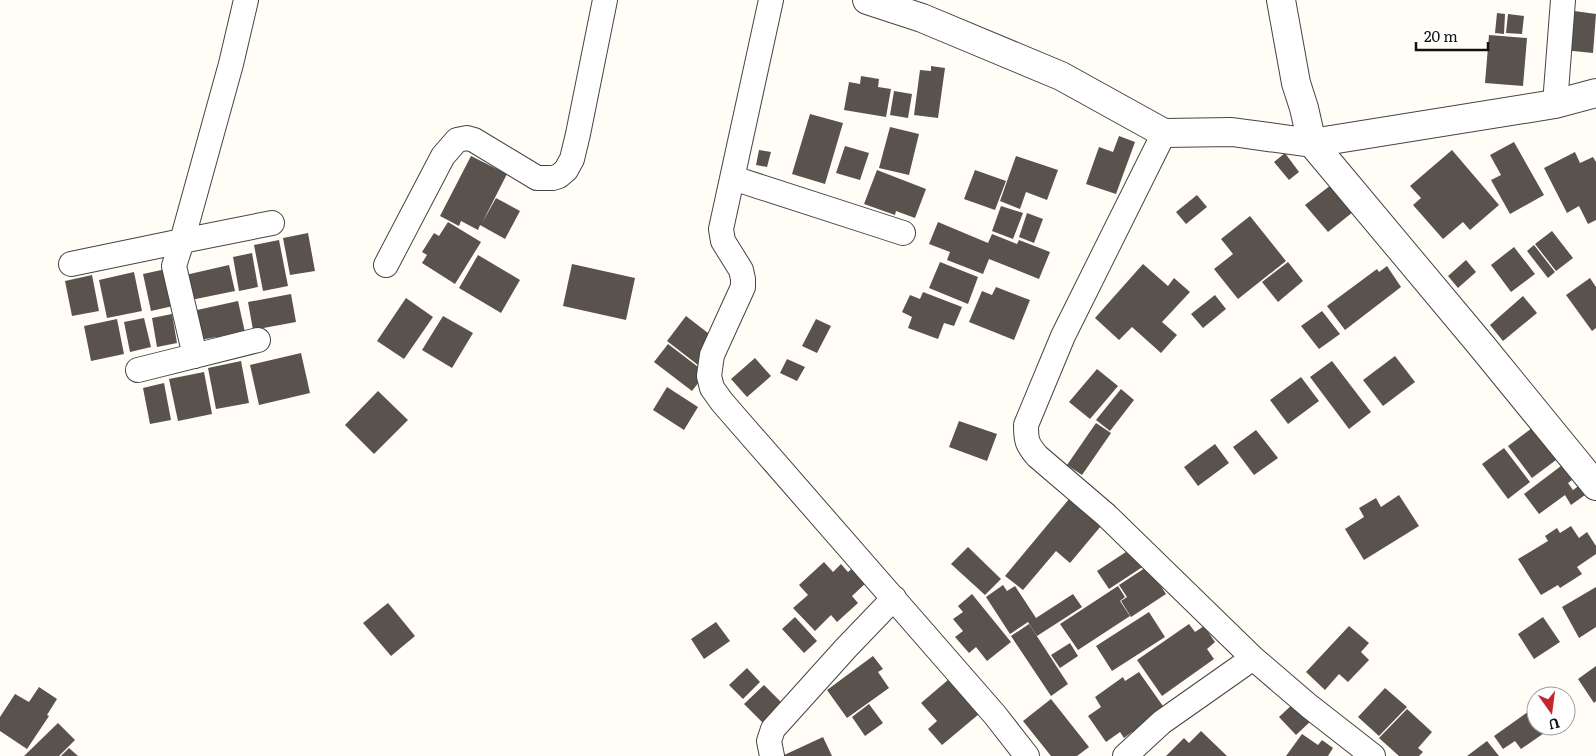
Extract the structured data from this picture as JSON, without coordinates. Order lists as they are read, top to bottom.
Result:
{
  "scale_bar": "20 m",
  "north": "bottom"
}
